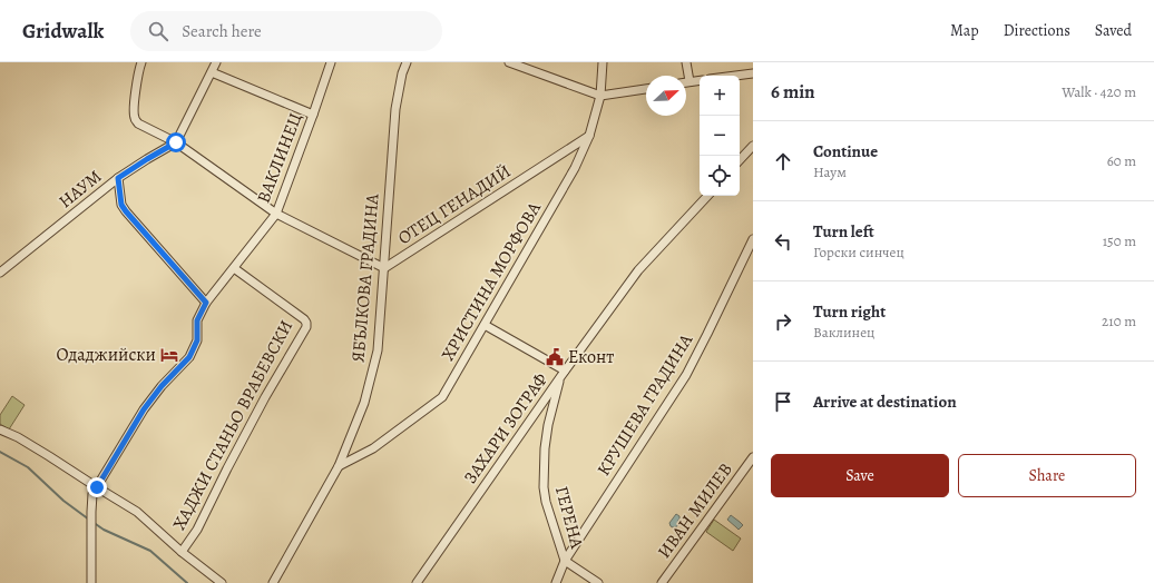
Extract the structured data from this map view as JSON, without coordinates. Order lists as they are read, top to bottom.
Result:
{
  "streets": {
    "street": [
      "ВАКЛИНЕЦ",
      "НАУМ",
      "ОТЕЦ ГЕНАДИЙ",
      "ЯБЪЛКОВА ГРАДИНА",
      "ХРИСТИНА МОРФОВА",
      "КРУШЕВА ГРАДИНА",
      "ХАДЖИ СТАНЬО ВРАБЕВСКИ",
      "ЗАХАРИ ЗОГРАФ",
      "ИВАН МИЛЕВ",
      "ГЕРЕНА"
    ]
  },
  "crossings": [
    ["ВАКЛИНЕЦ", "ХАДЖИ СТАНЬО ВРАБЕВСКИ"],
    ["ОТЕЦ ГЕНАДИЙ", "ЯБЪЛКОВА ГРАДИНА"],
    ["ОТЕЦ ГЕНАДИЙ", "ХРИСТИНА МОРФОВА"],
    ["ЯБЪЛКОВА ГРАДИНА", "ХРИСТИНА МОРФОВА"],
    ["КРУШЕВА ГРАДИНА", "ГЕРЕНА"],
    ["ЗАХАРИ ЗОГРАФ", "ГЕРЕНА"]
  ],
  "places": {
    "hotel": ["Одаджийски"],
    "public building": ["Еконт"]
  },
  "north": "top right",
  "page": {
    "header": "Gridwalk",
    "search": "Search here",
    "nav": ["Map", "Directions", "Saved"],
    "heading": ["6 min", "Walk · 420 m"],
    "map_buttons": ["+", "−"],
    "list": [
      ["Continue", "Наум", "60 m"],
      ["Turn left", "Горски синчец", "150 m"],
      ["Turn right", "Ваклинец", "210 m"],
      "Arrive at destination"
    ],
    "buttons": ["Save", "Share"]
  }
}
